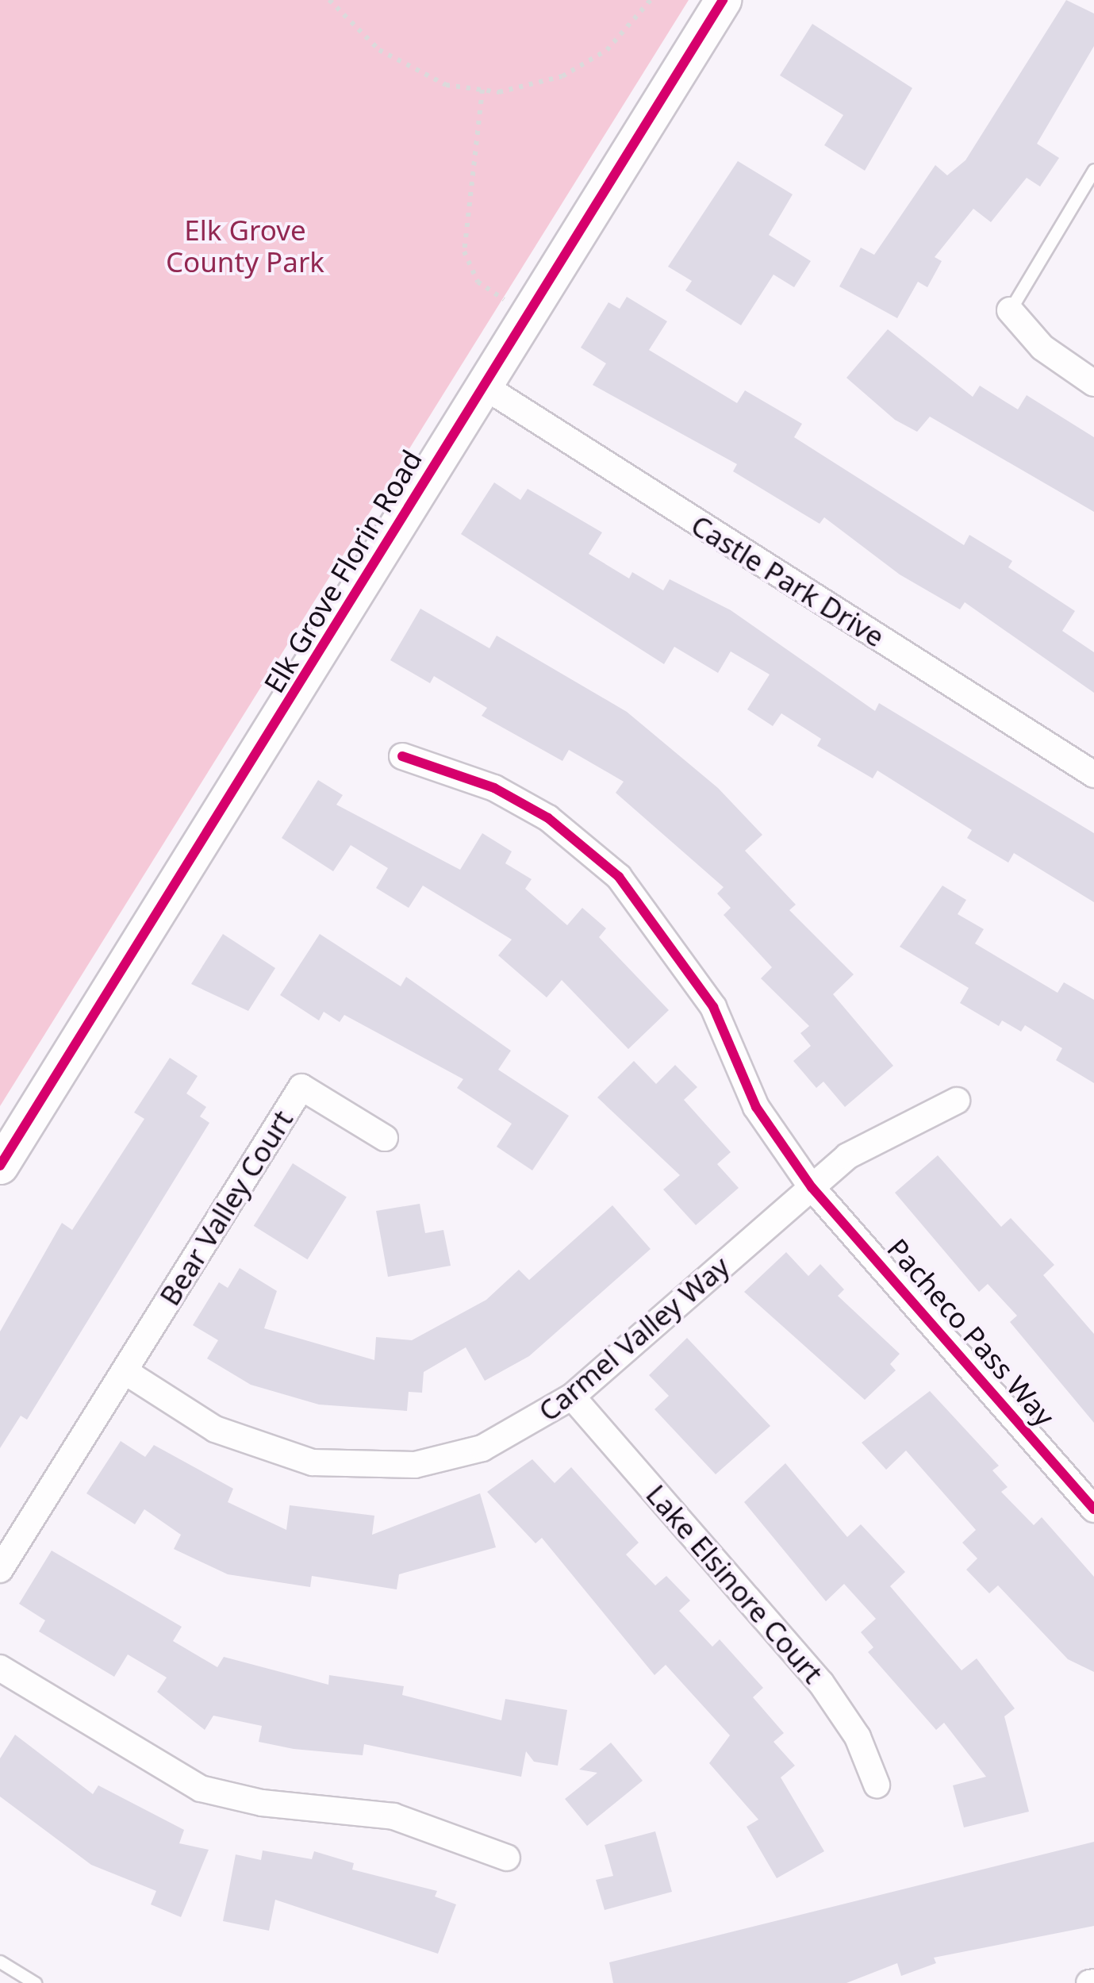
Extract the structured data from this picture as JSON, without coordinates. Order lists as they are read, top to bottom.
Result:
{
  "streets": {
    "main road": ["Elk Grove Florin Road"],
    "street": [
      "Castle Park Drive",
      "Bear Valley Court",
      "Pacheco Pass Way",
      "Carmel Valley Way",
      "Lake Elsinore Court"
    ]
  },
  "crossings": [
    ["Elk Grove Florin Road", "Castle Park Drive"],
    ["Bear Valley Court", "Carmel Valley Way"],
    ["Pacheco Pass Way", "Carmel Valley Way"],
    ["Carmel Valley Way", "Lake Elsinore Court"]
  ],
  "parks": ["Elk Grove County Park"]
}
